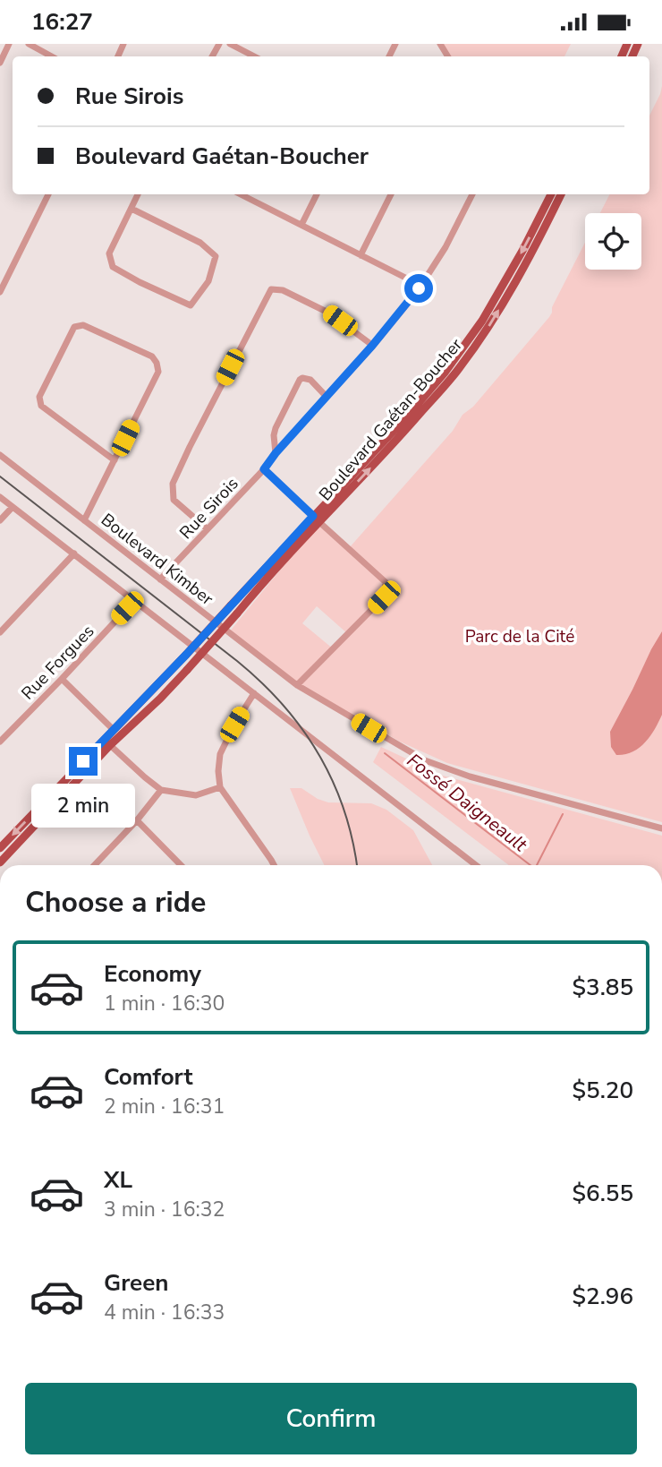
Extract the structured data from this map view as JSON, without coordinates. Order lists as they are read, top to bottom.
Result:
{
  "streets": {
    "main road": ["Boulevard Gaétan-Boucher"],
    "street": ["Rue Sirois", "Boulevard Kimber", "Rue Forgues"]
  },
  "crossings": [
    ["Rue Sirois", "Boulevard Kimber"]
  ],
  "water": ["Fossé Daigneault"],
  "parks": ["Parc de la Cité"],
  "page": {
    "status": "16:27",
    "banner": ["Rue Sirois", "Boulevard Gaétan-Boucher"],
    "bubble": "2 min",
    "heading": "Choose a ride",
    "list": [
      {
        "name": "Economy",
        "note": "1 min · 16:30",
        "value": "$3.85"
      },
      {
        "name": "Comfort",
        "note": "2 min · 16:31",
        "value": "$5.20"
      },
      {
        "name": "XL",
        "note": "3 min · 16:32",
        "value": "$6.55"
      },
      {
        "name": "Green",
        "note": "4 min · 16:33",
        "value": "$2.96"
      }
    ],
    "buttons": "Confirm"
  }
}
